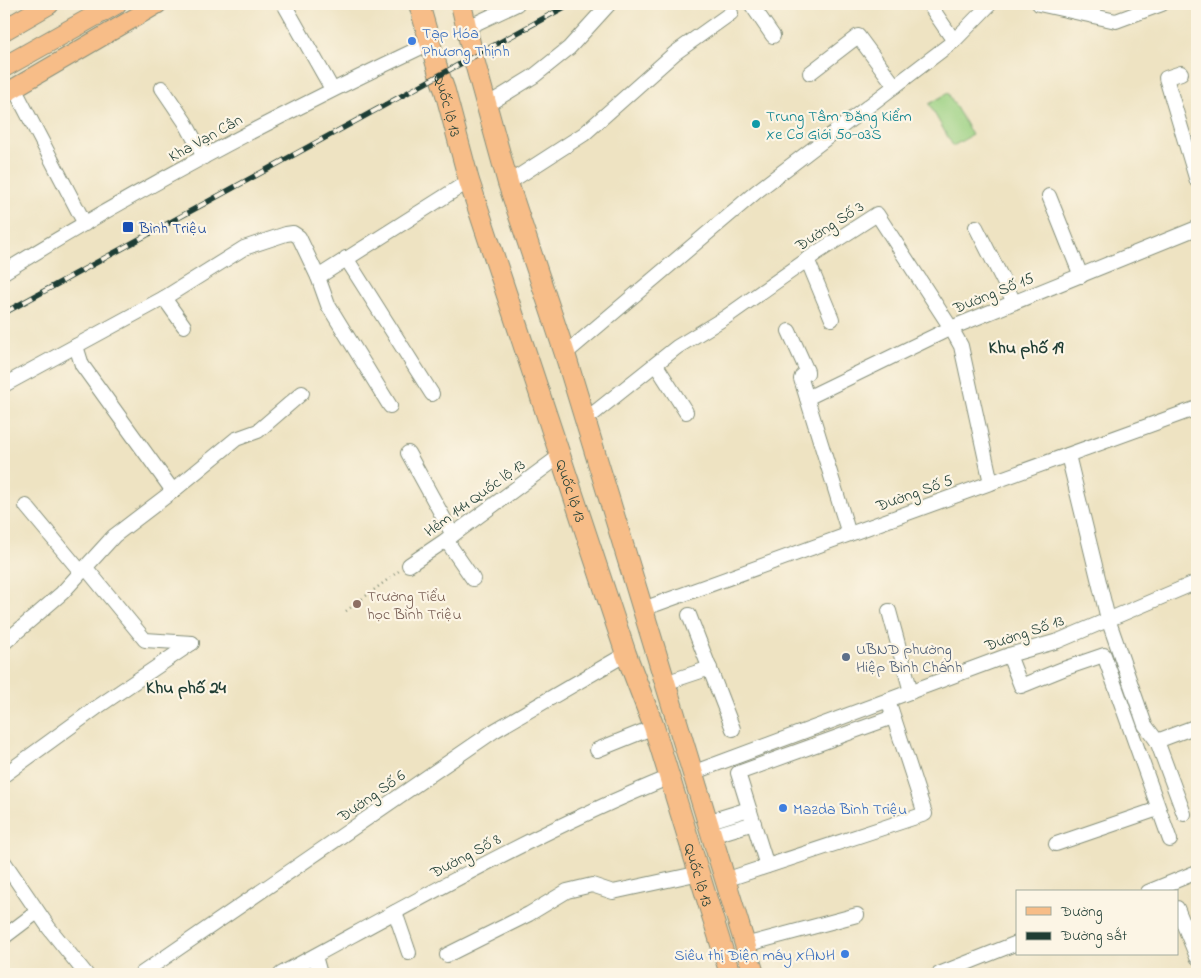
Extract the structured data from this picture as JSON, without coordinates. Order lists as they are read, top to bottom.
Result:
{
  "streets": {
    "highway": ["Quốc lộ 13"],
    "street": [
      "Kha Vạn Cân",
      "Đường Số 3",
      "Đường Số 15",
      "Đường Số 5",
      "Hẻm 144 Quốc lộ 13",
      "Đường Số 13",
      "Đường Số 6",
      "Đường Số 8"
    ]
  },
  "crossings": [
    ["Quốc lộ 13", "Kha Vạn Cân"],
    ["Quốc lộ 13", "Đường Số 3"],
    ["Quốc lộ 13", "Đường Số 5"],
    ["Quốc lộ 13", "Hẻm 144 Quốc lộ 13"],
    ["Quốc lộ 13", "Đường Số 13"],
    ["Quốc lộ 13", "Đường Số 6"],
    ["Quốc lộ 13", "Đường Số 8"],
    ["Đường Số 3", "Đường Số 15"],
    ["Đường Số 3", "Đường Số 5"]
  ],
  "districts": ["Khu phố 19", "Khu phố 24"],
  "places": {
    "other": [
      "Tạp Hóa Phương Thịnh",
      "Trung Tâm Đăng Kiểm Xe Cơ Giới 50-03S",
      "Trường Tiểu học Bình Triệu",
      "UBND phường Hiệp Bình Chánh",
      "Mazda Bình Triệu",
      "Siêu thị Điện máy XANH"
    ],
    "transit": ["Bình Triệu"]
  },
  "legend": ["Đường", "Đường sắt"]
}
